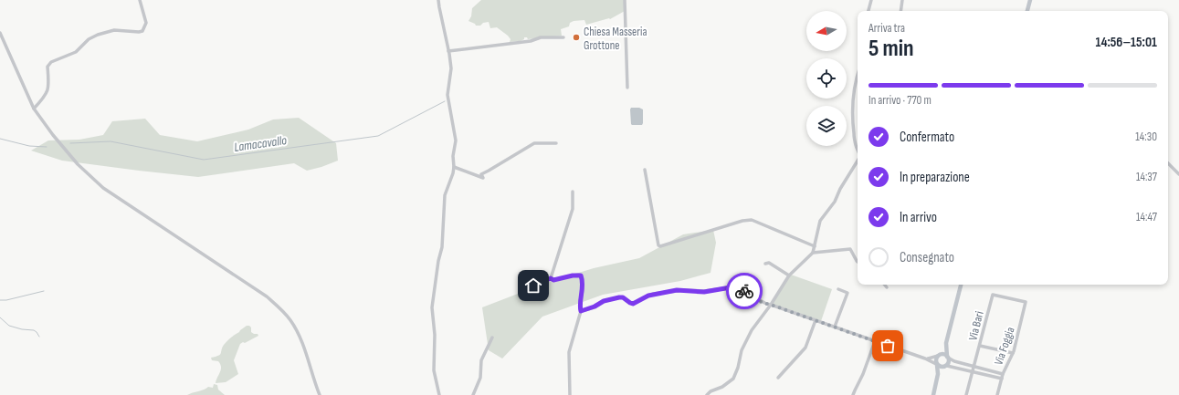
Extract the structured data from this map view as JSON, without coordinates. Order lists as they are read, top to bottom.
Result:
{
  "streets": {
    "street": ["Via Bari", "Via Foggia"]
  },
  "crossings": [
    ["Via Bari", "Via Foggia"]
  ],
  "water": ["Lamacavallo"],
  "places": ["Chiesa Masseria Grottone"],
  "north": "left",
  "page": {
    "heading": ["5 min", "Arriva tra", "14:56–15:01"],
    "bar": "In arrivo · 770 m",
    "list": [
      ["Confermato", "14:30"],
      ["In preparazione", "14:37"],
      ["In arrivo", "14:47"],
      "Consegnato"
    ]
  }
}
